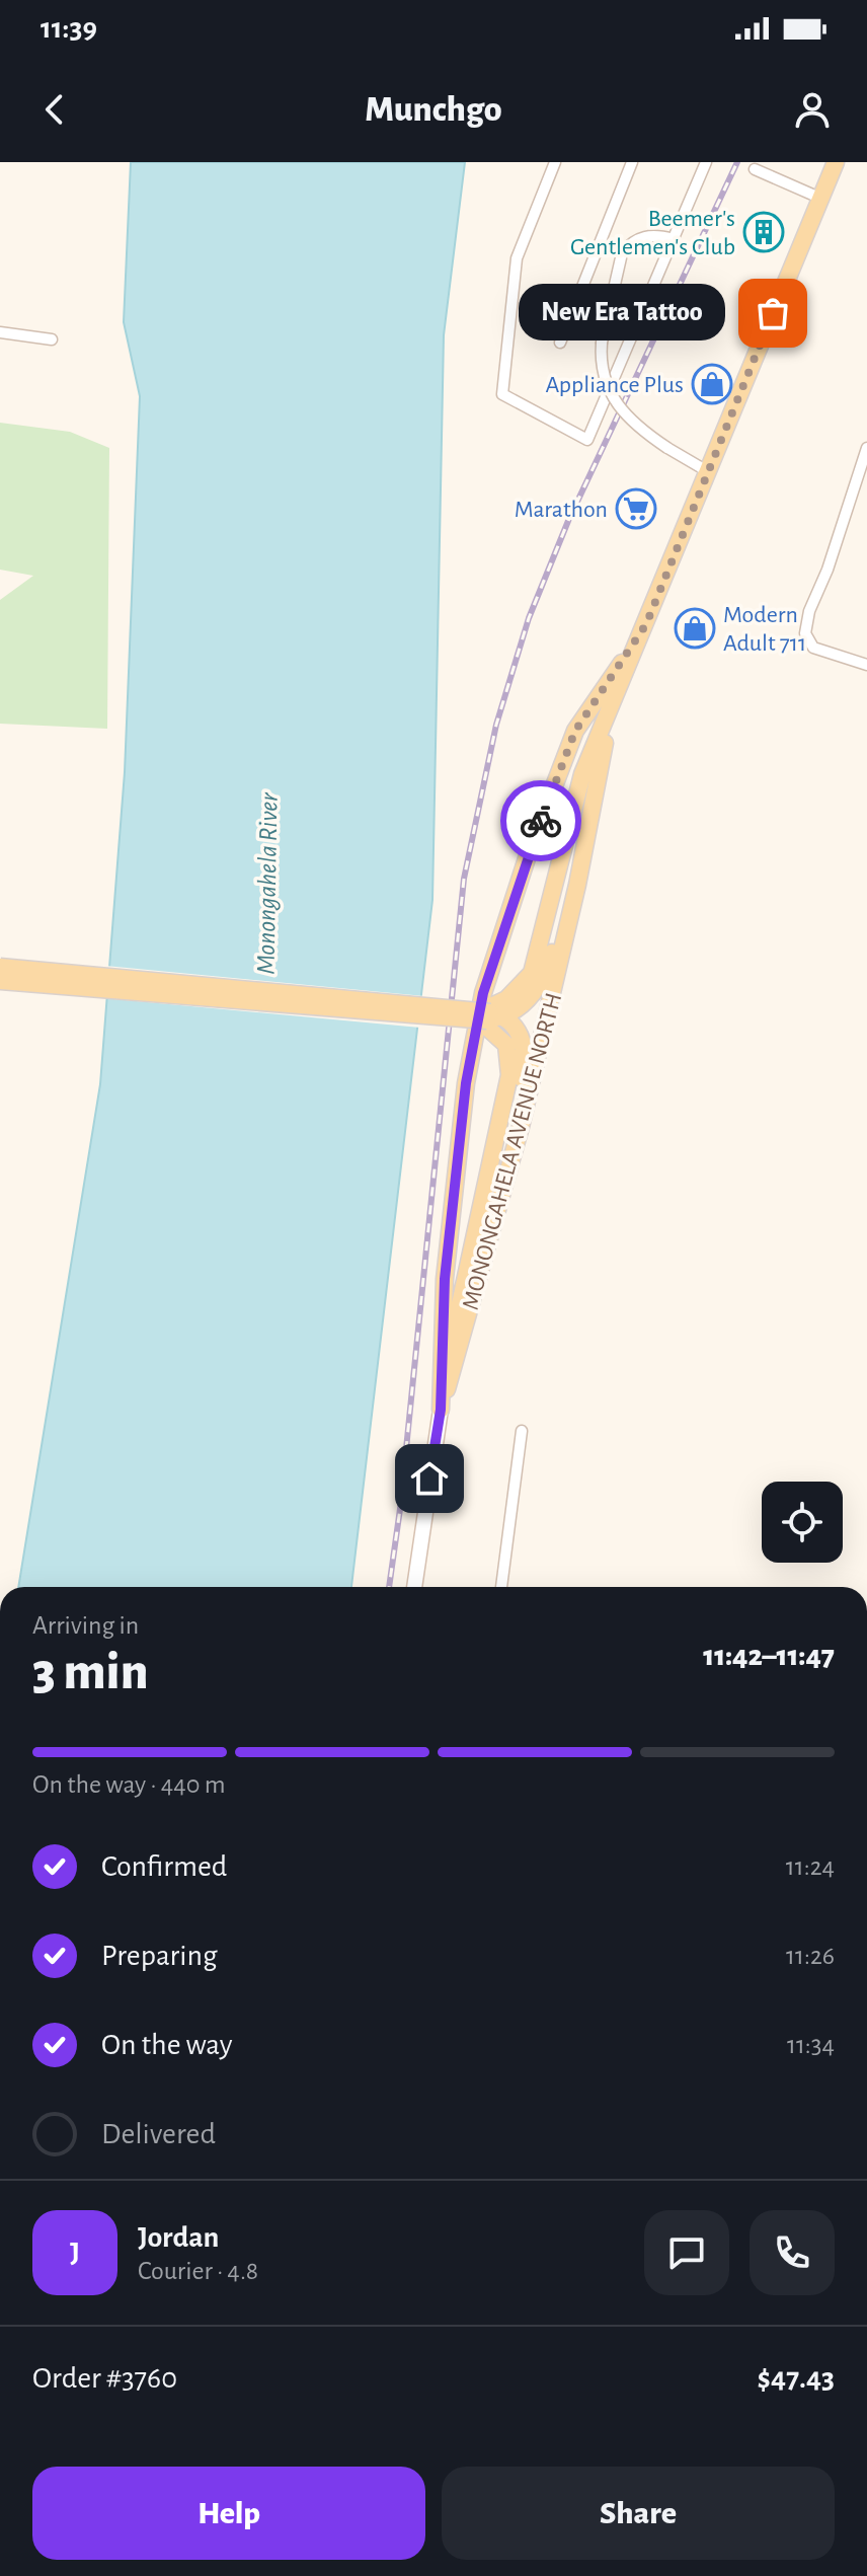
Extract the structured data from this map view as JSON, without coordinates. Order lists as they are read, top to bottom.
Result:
{
  "streets": {
    "main road": ["MONONGAHELA AVENUE NORTH"]
  },
  "water": ["Monongahela River"],
  "places": {
    "building": ["Beemer's Gentlemen's Club"],
    "other": ["New Era Tattoo"],
    "shop": ["Appliance Plus", "Modern Adult 711"],
    "supermarket": ["Marathon"]
  },
  "page": {
    "status": "11:39",
    "header": "Munchgo",
    "bubble": "New Era Tattoo",
    "heading": ["3 min", "Arriving in", "11:42–11:47"],
    "panel": [
      "Jordan",
      "Courier · 4.8",
      "Order #3760",
      "$47.43"
    ],
    "bar": "On the way · 440 m",
    "list": [
      ["Confirmed", "11:24"],
      ["Preparing", "11:26"],
      ["On the way", "11:34"],
      "Delivered"
    ],
    "round": "J",
    "buttons": ["Help", "Share"]
  }
}
